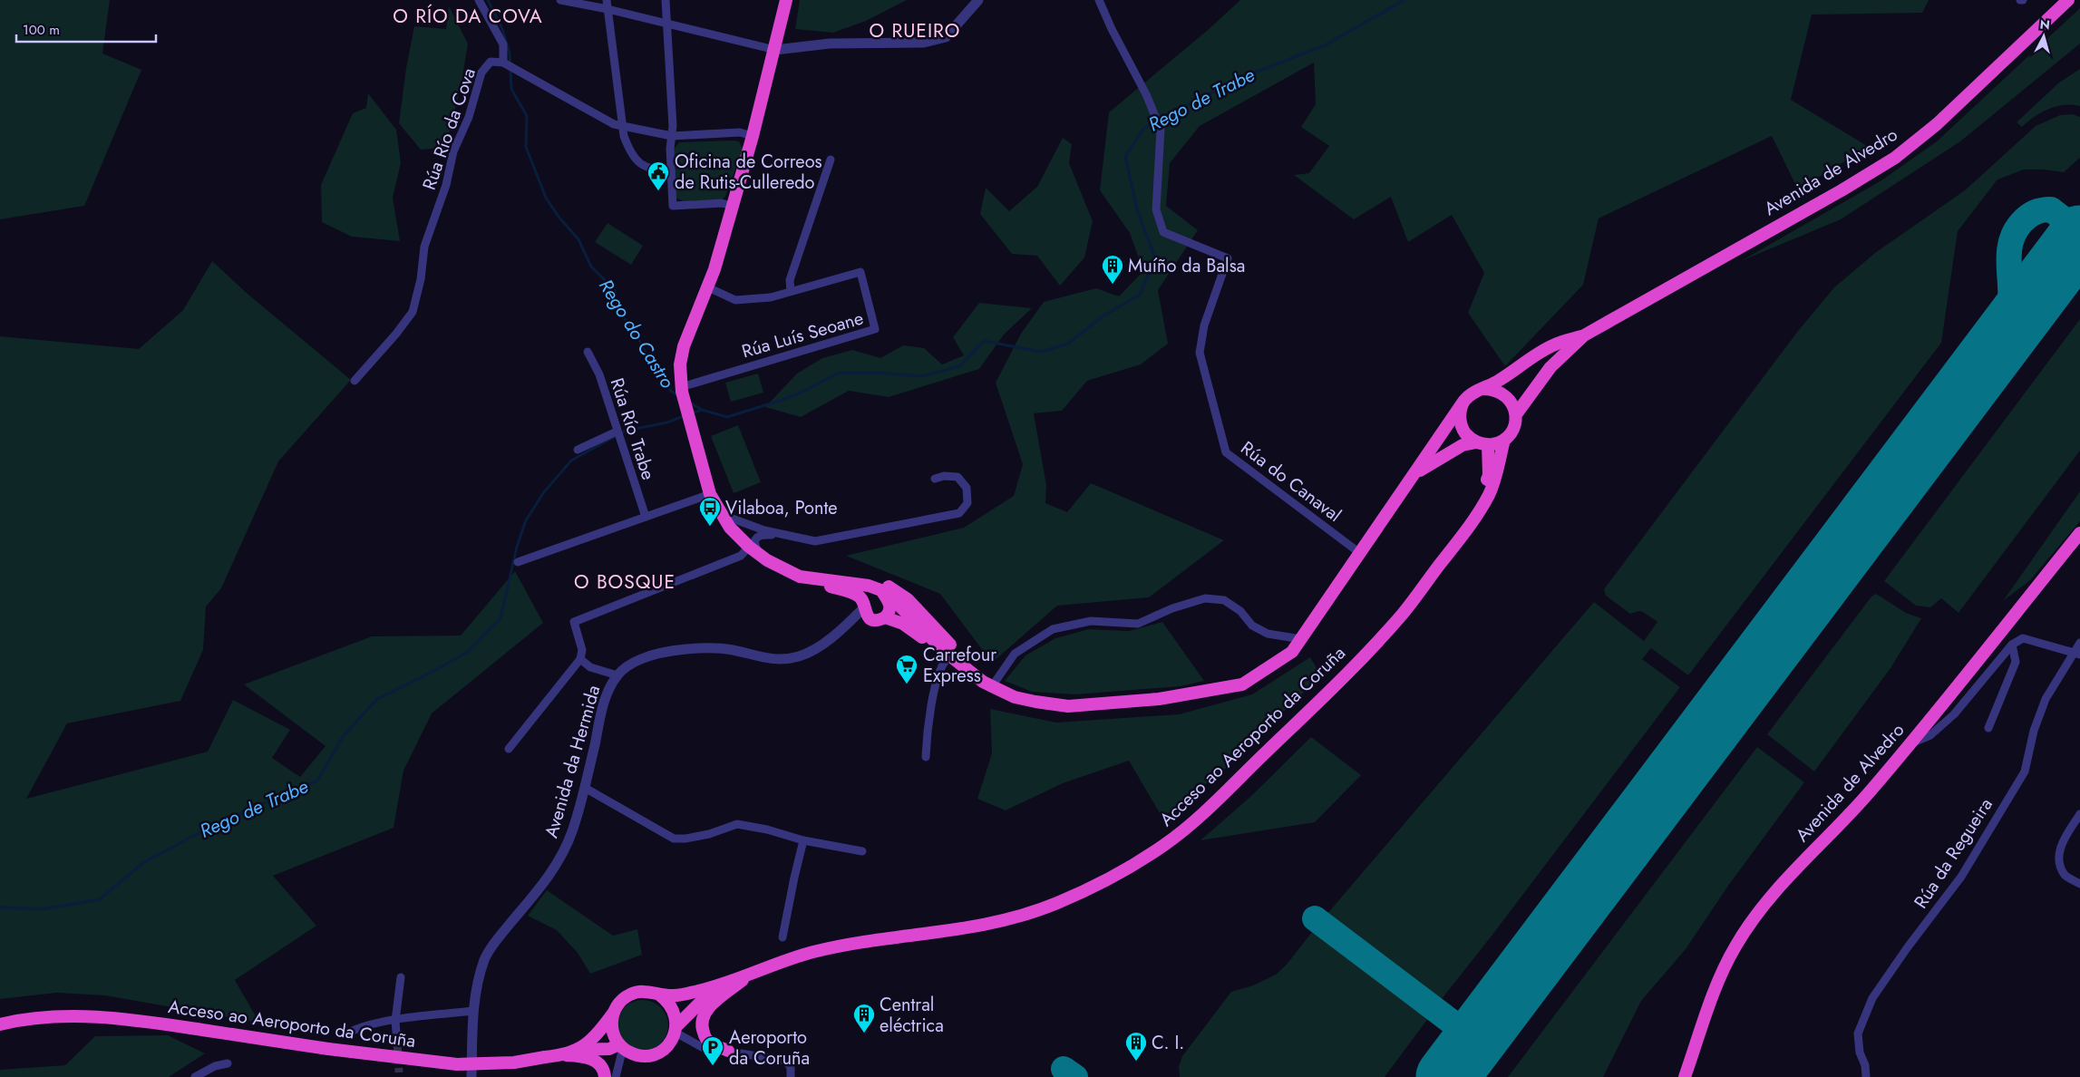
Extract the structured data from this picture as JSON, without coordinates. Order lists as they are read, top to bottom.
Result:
{
  "streets": {
    "highway": ["Avenida de Alvedro", "Acceso ao Aeroporto da Coruña"],
    "street": [
      "Rúa Río da Cova",
      "Rúa Luís Seoane",
      "Rúa Río Trabe",
      "Rúa do Canaval",
      "Avenida da Hermida",
      "Rúa da Regueira"
    ]
  },
  "crossings": [
    ["Avenida de Alvedro", "Acceso ao Aeroporto da Coruña"]
  ],
  "districts": ["O RÍO DA COVA", "O RUEIRO", "O BOSQUE"],
  "water": ["Rego de Trabe", "Rego do Castro"],
  "places": {
    "public building": ["Oficina de Correos de Rutis-Culleredo"],
    "building": ["Muíño da Balsa", "Central eléctrica", "C. I."],
    "bus stop": ["Vilaboa, Ponte"],
    "supermarket": ["Carrefour Express"],
    "parking": ["Aeroporto da Coruña"]
  },
  "scale_bar": "100 m",
  "north": "top"
}
